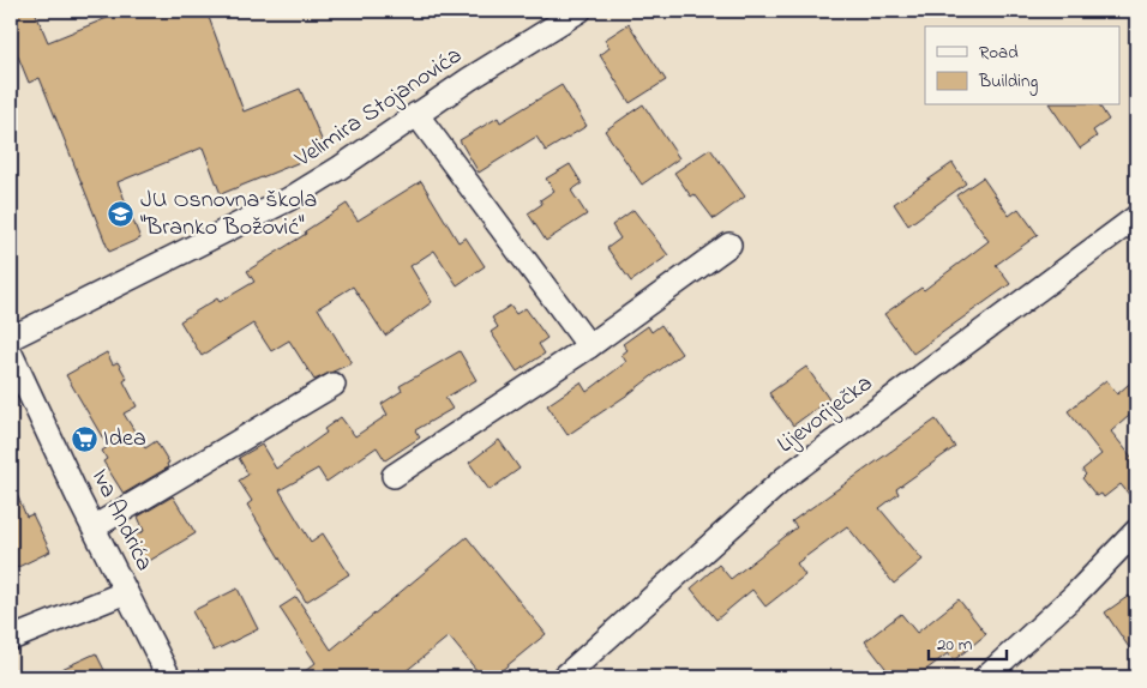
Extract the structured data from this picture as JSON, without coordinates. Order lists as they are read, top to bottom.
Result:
{
  "streets": {
    "street": ["Velimira Stojanovića", "Lijevoriječka", "Iva Andrića"]
  },
  "places": {
    "school or university": ["JU Osnovna škola \"Branko Božović\""],
    "supermarket": ["Idea"]
  },
  "legend": ["Road", "Building"],
  "scale_bar": "20 m"
}
